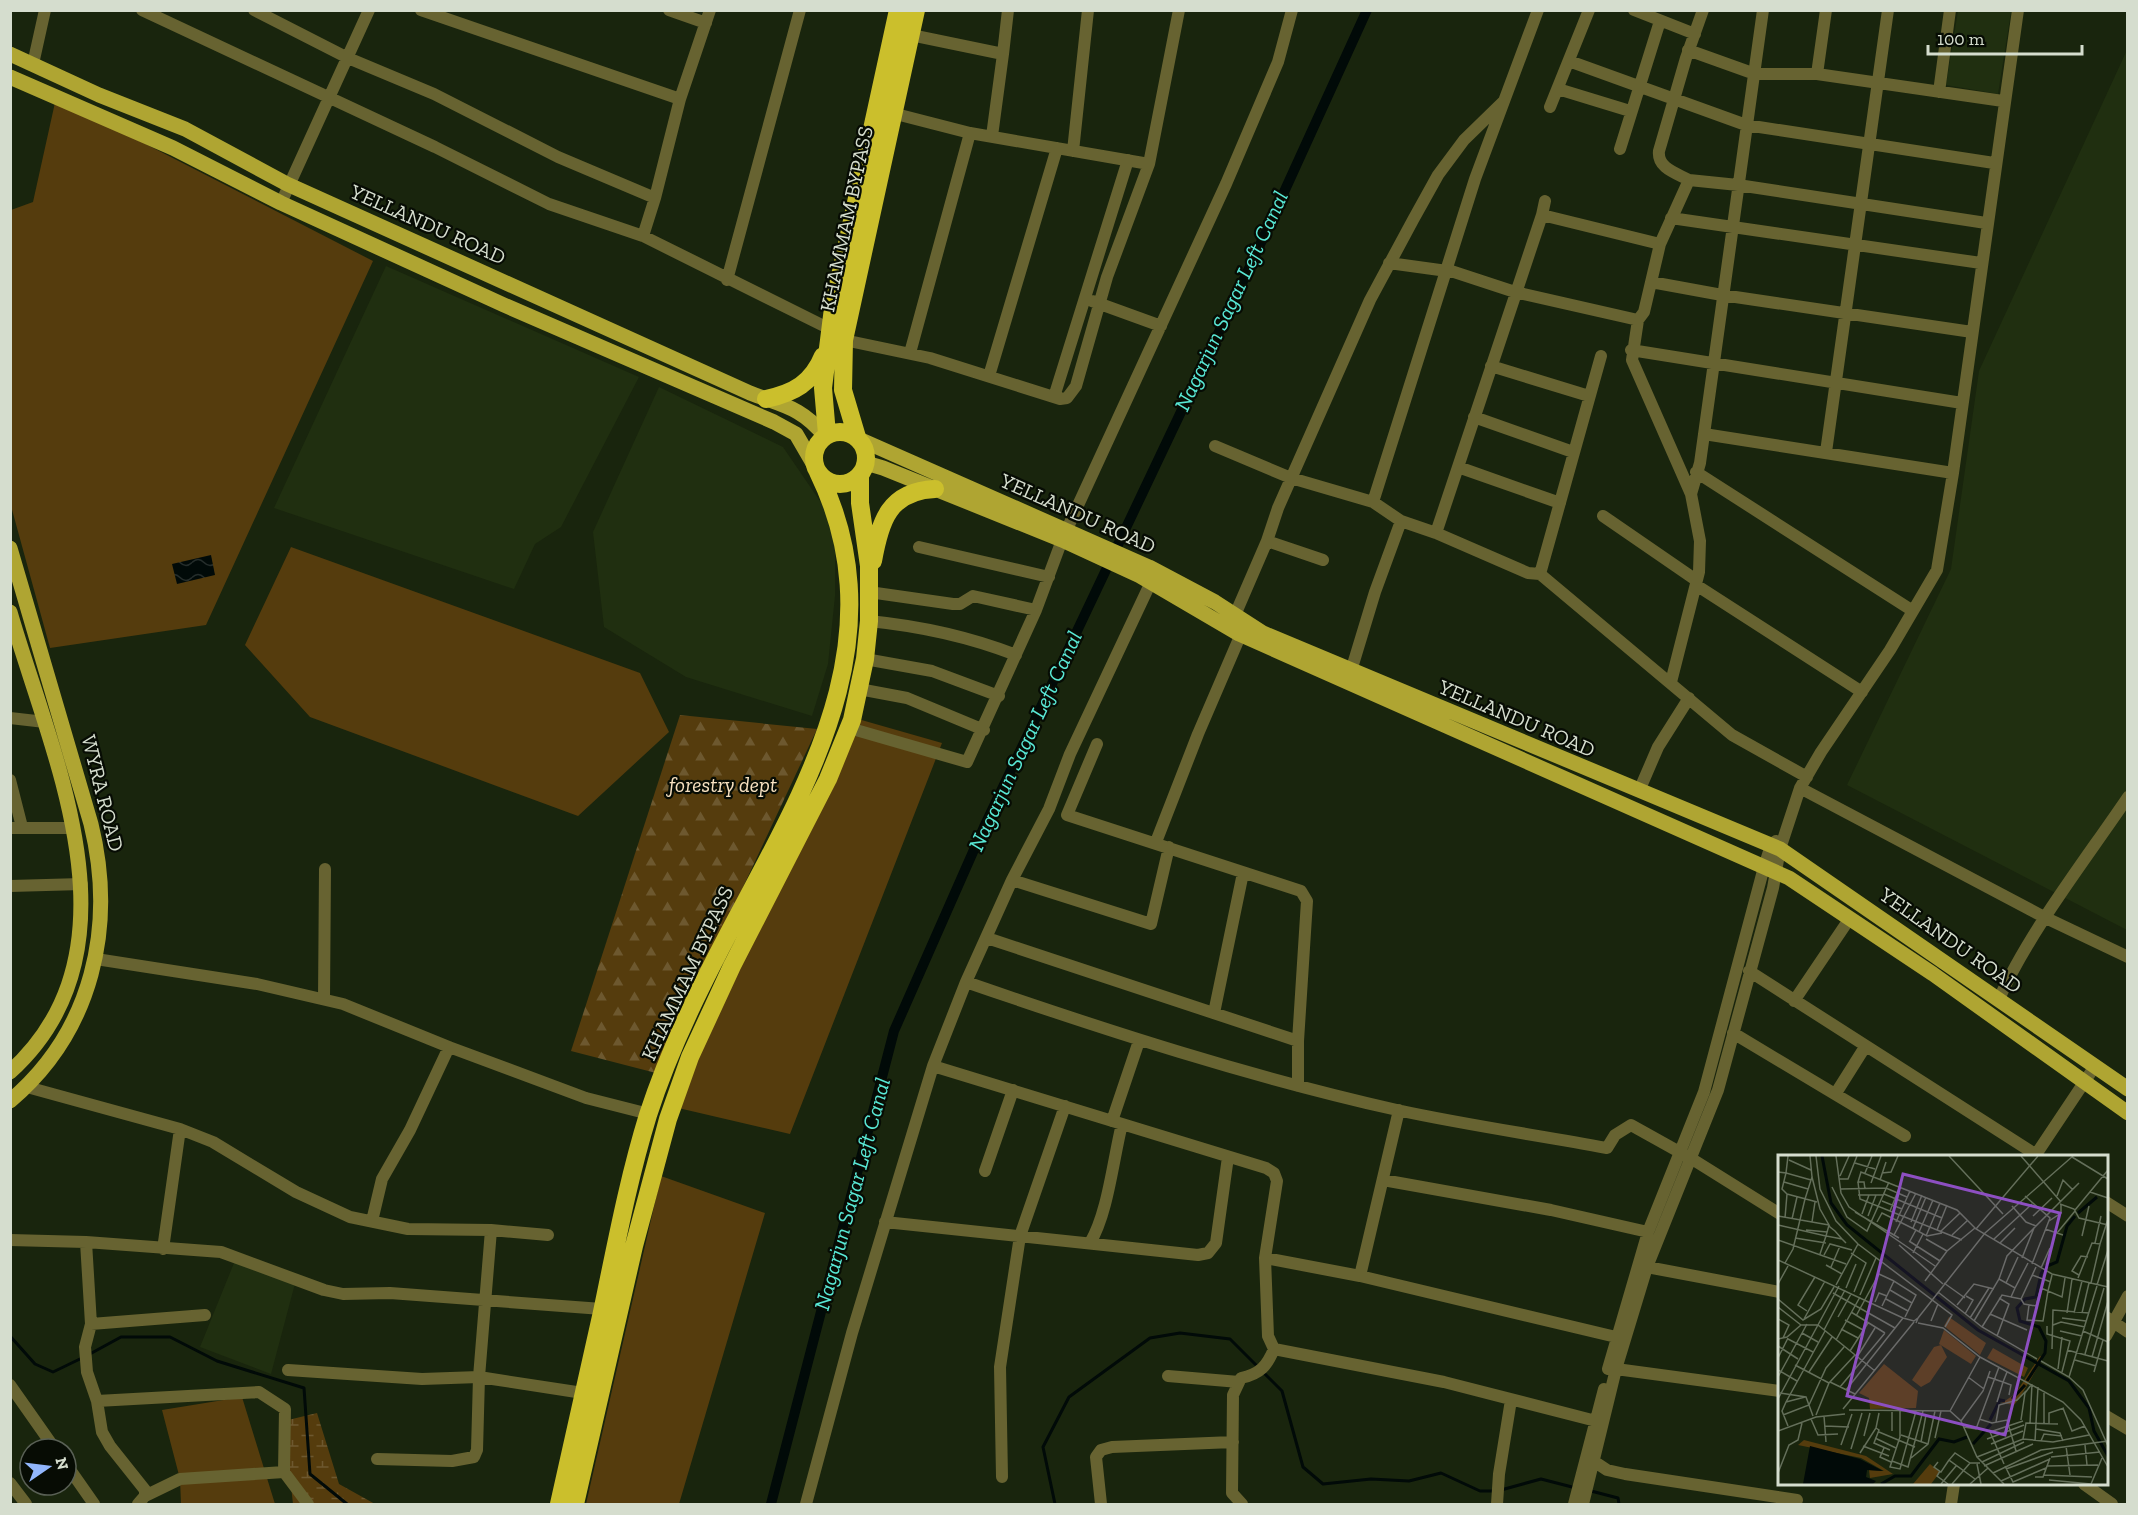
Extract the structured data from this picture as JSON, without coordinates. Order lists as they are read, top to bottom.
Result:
{
  "streets": {
    "highway": ["KHAMMAM BYPASS"],
    "main road": ["YELLANDU ROAD", "WYRA ROAD"]
  },
  "crossings": [
    ["KHAMMAM BYPASS", "YELLANDU ROAD"]
  ],
  "water": ["Nagarjun Sagar Left Canal"],
  "parks": ["forestry dept"],
  "scale_bar": "100 m",
  "north": "right"
}
